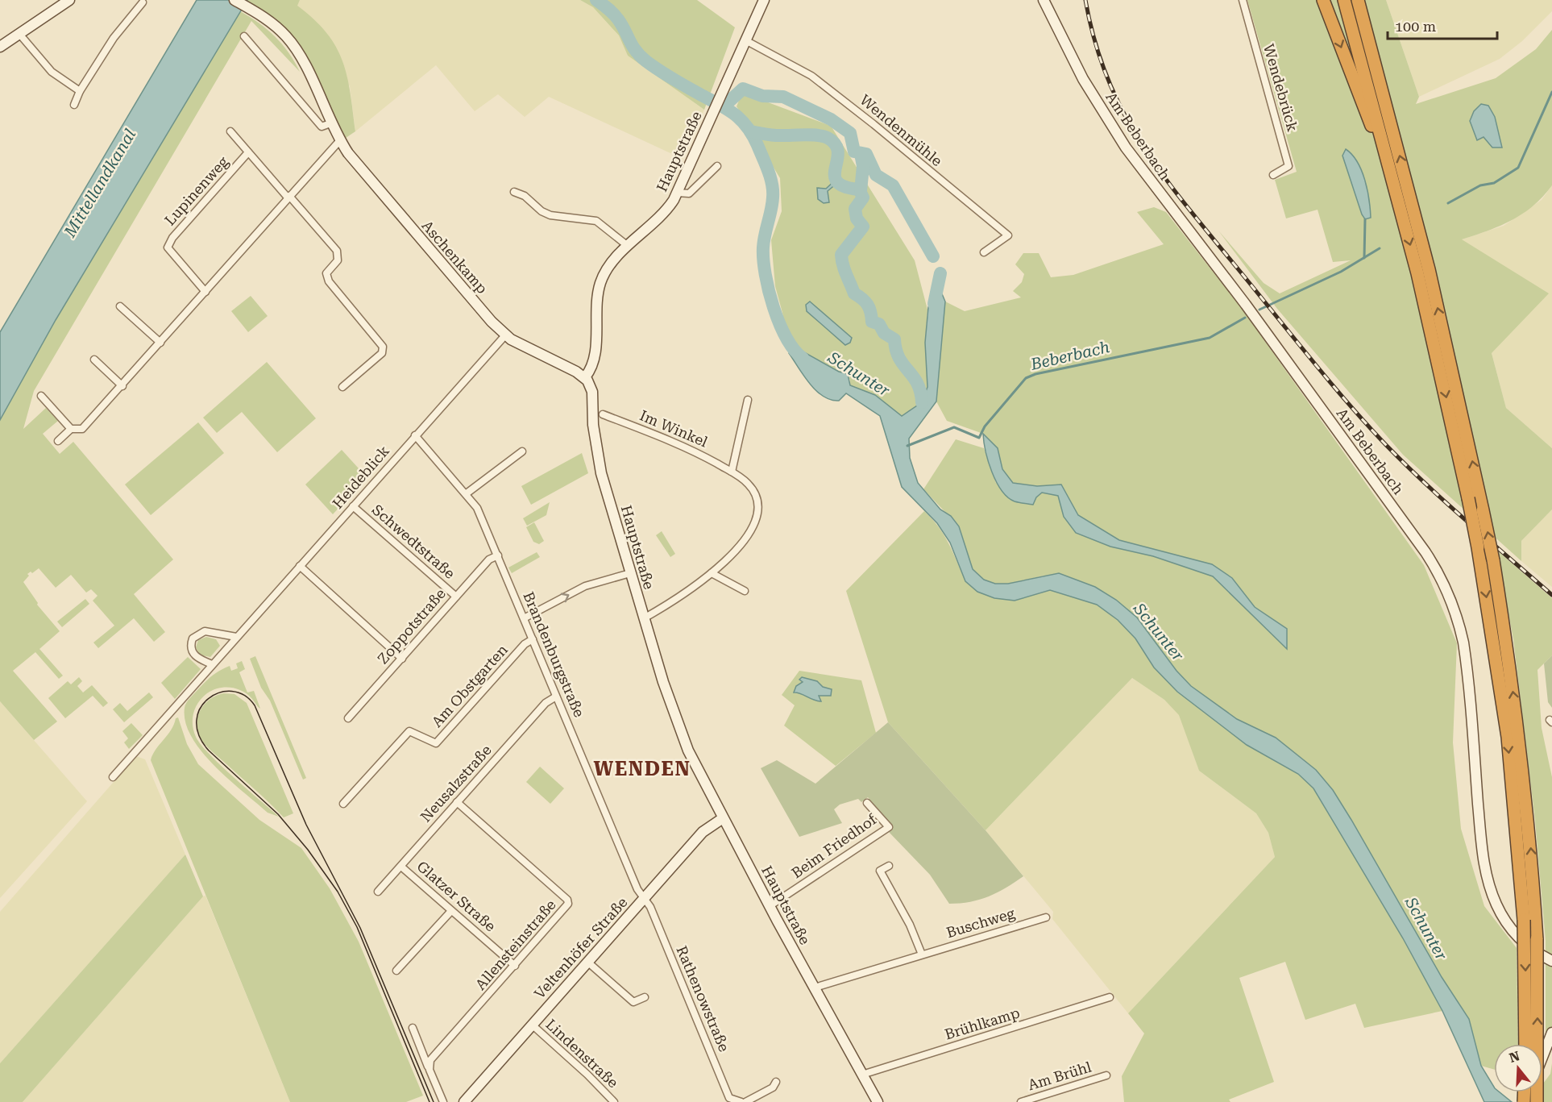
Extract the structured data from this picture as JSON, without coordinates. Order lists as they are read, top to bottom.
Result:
{
  "streets": {
    "main road": [
      "Am Beberbach",
      "Hauptstraße",
      "Aschenkamp",
      "Veltenhöfer Straße"
    ],
    "street": [
      "Wendebrück",
      "Wendenmühle",
      "Lupinenweg",
      "Im Winkel",
      "Heideblick",
      "Schwedtstraße",
      "Zoppotstraße",
      "Brandenburgstraße",
      "Am Obstgarten",
      "Neusalzstraße",
      "Beim Friedhof",
      "Glatzer Straße",
      "Buschweg",
      "Allensteinstraße",
      "Rathenowstraße",
      "Brühlkamp",
      "Lindenstraße",
      "Am Brühl"
    ]
  },
  "crossings": [
    ["Wendenmühle", "Hauptstraße"],
    ["Hauptstraße", "Aschenkamp"],
    ["Hauptstraße", "Im Winkel"],
    ["Hauptstraße", "Beim Friedhof"],
    ["Hauptstraße", "Buschweg"],
    ["Hauptstraße", "Veltenhöfer Straße"],
    ["Hauptstraße", "Brühlkamp"],
    ["Aschenkamp", "Heideblick"],
    ["Heideblick", "Schwedtstraße"],
    ["Heideblick", "Brandenburgstraße"],
    ["Schwedtstraße", "Zoppotstraße"],
    ["Zoppotstraße", "Brandenburgstraße"],
    ["Brandenburgstraße", "Am Obstgarten"],
    ["Brandenburgstraße", "Neusalzstraße"],
    ["Brandenburgstraße", "Veltenhöfer Straße"],
    ["Brandenburgstraße", "Rathenowstraße"],
    ["Neusalzstraße", "Glatzer Straße"],
    ["Neusalzstraße", "Allensteinstraße"],
    ["Glatzer Straße", "Allensteinstraße"],
    ["Veltenhöfer Straße", "Rathenowstraße"],
    ["Veltenhöfer Straße", "Lindenstraße"]
  ],
  "districts": ["WENDEN"],
  "water": ["Mittellandkanal", "Beberbach", "Schunter"],
  "scale_bar": "100 m",
  "north": "top"
}
